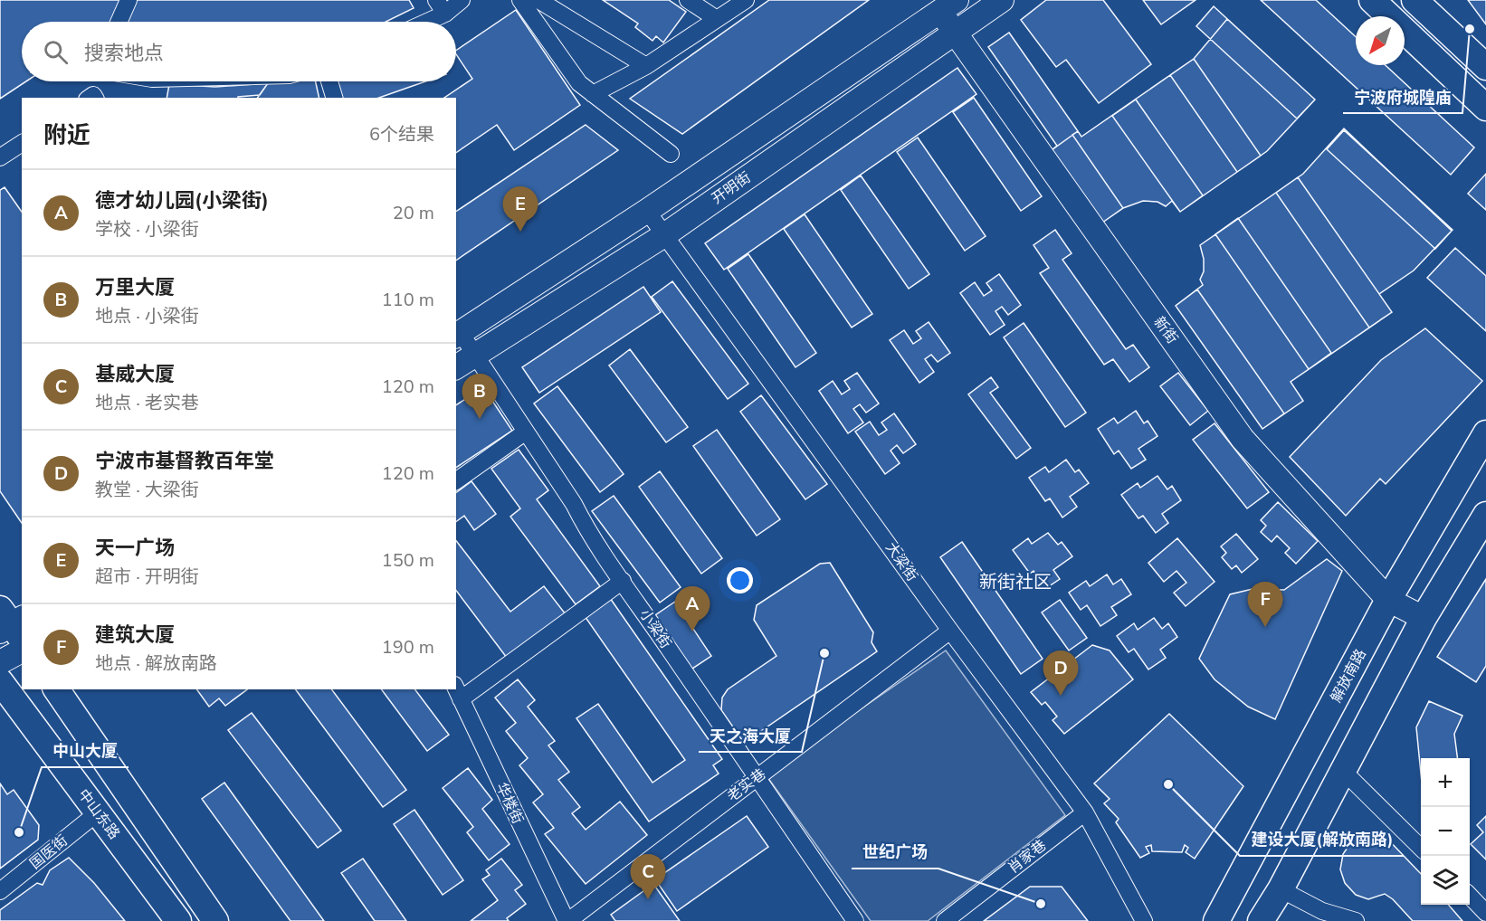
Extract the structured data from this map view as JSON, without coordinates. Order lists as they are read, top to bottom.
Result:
{
  "streets": {
    "main road": ["解放南路", "中山东路"],
    "street": [
      "开明街",
      "新街",
      "大梁街",
      "小梁街",
      "老实巷",
      "华楼街",
      "国医街",
      "肖家巷"
    ]
  },
  "crossings": [
    ["开明街", "新街"],
    ["开明街", "大梁街"],
    ["开明街", "小梁街"],
    ["新街", "解放南路"],
    ["大梁街", "老实巷"],
    ["大梁街", "肖家巷"],
    ["小梁街", "老实巷"],
    ["老实巷", "华楼街"],
    ["中山东路", "国医街"]
  ],
  "districts": ["新街社区"],
  "places": [
    "宁波府城隍庙",
    "天之海大厦",
    "建设大厦(解放南路)",
    "中山大厦",
    "世纪广场"
  ],
  "north": "bottom left",
  "page": {
    "search": "搜索地点",
    "heading": ["附近", "6个结果"],
    "list": [
      {
        "mark": "A",
        "name": "德才幼儿园(小梁街)",
        "note": "学校 · 小梁街",
        "value": "20 m"
      },
      {
        "mark": "B",
        "name": "万里大厦",
        "note": "地点 · 小梁街",
        "value": "110 m"
      },
      {
        "mark": "C",
        "name": "基威大厦",
        "note": "地点 · 老实巷",
        "value": "120 m"
      },
      {
        "mark": "D",
        "name": "宁波市基督教百年堂",
        "note": "教堂 · 大梁街",
        "value": "120 m"
      },
      {
        "mark": "E",
        "name": "天一广场",
        "note": "超市 · 开明街",
        "value": "150 m"
      },
      {
        "mark": "F",
        "name": "建筑大厦",
        "note": "地点 · 解放南路",
        "value": "190 m"
      }
    ],
    "pins": [
      "E",
      "B",
      "F",
      "A",
      "D",
      "C"
    ],
    "map_buttons": ["+", "−"]
  }
}
